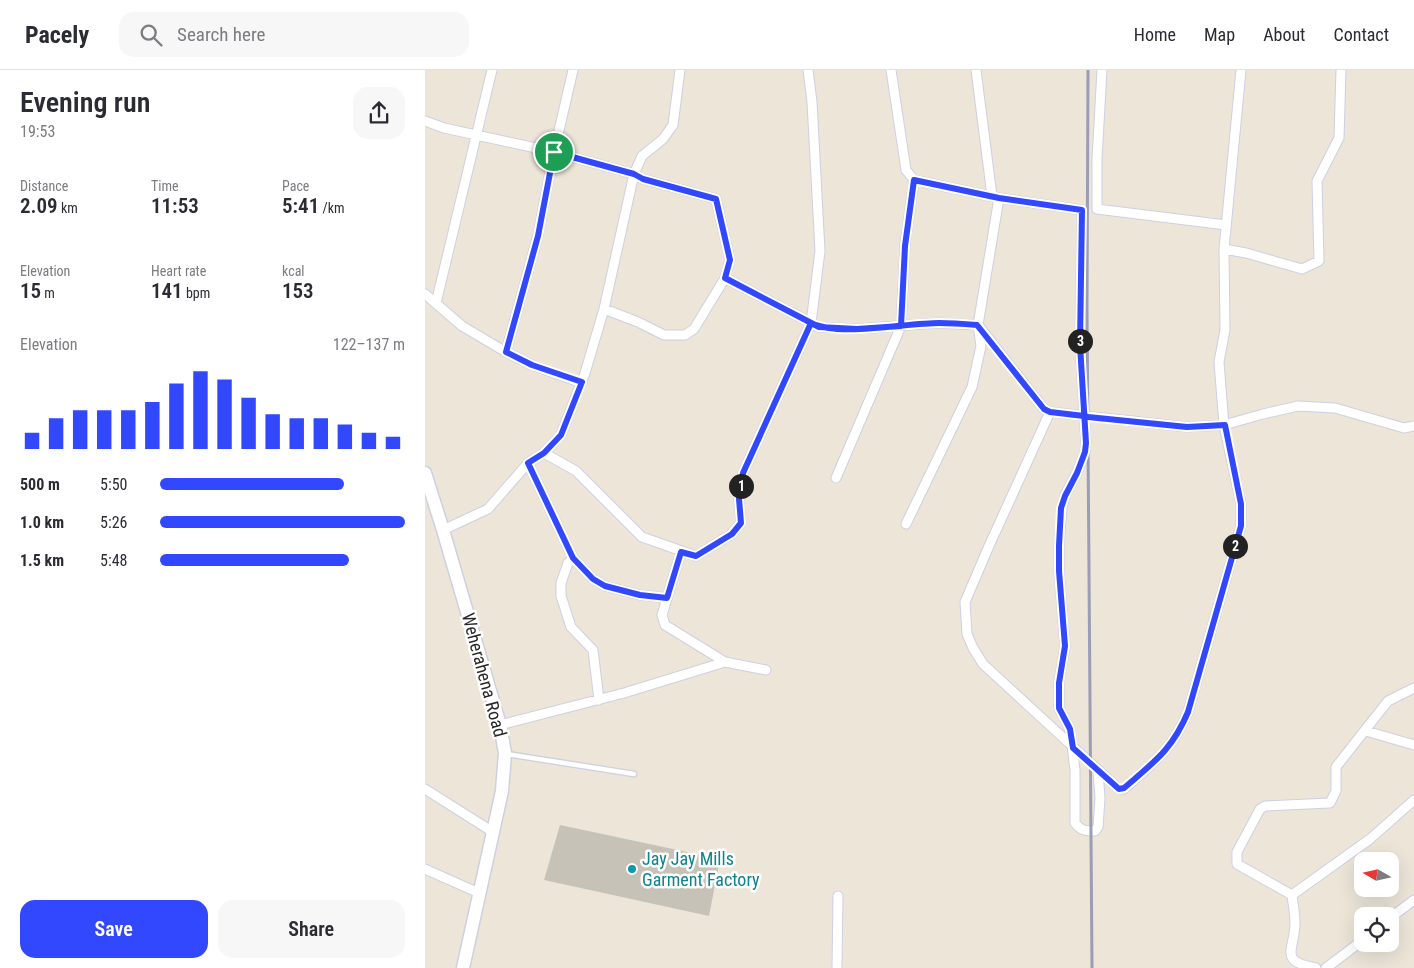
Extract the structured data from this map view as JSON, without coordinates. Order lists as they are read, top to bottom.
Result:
{
  "streets": {
    "main road": ["Weherahena Road"]
  },
  "places": ["Jay Jay Mills Garment Factory"],
  "north": "left",
  "page": {
    "header": "Pacely",
    "search": "Search here",
    "nav": [
      "Home",
      "Map",
      "About",
      "Contact"
    ],
    "heading": ["Evening run", "19:53"],
    "stats": [
      ["Distance", "2.09 km"],
      ["Time", "11:53"],
      ["Pace", "5:41 /km"],
      ["Elevation", "15 m"],
      ["Heart rate", "141 bpm"],
      ["kcal", "153"]
    ],
    "chart": ["Elevation", "122–137 m"],
    "pins": ["3", "1", "2"],
    "list": [
      {
        "name": "500 m",
        "note": "5:50"
      },
      {
        "name": "1.0 km",
        "note": "5:26"
      },
      {
        "name": "1.5 km",
        "note": "5:48"
      }
    ],
    "buttons": ["Save", "Share"]
  }
}
